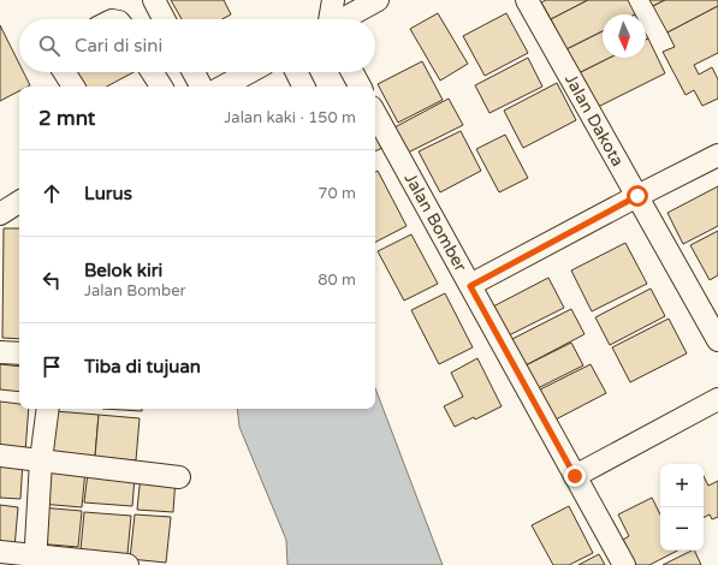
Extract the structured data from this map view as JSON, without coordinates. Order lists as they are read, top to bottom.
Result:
{
  "streets": {
    "lane": ["Jalan Dakota", "Jalan Bomber"]
  },
  "north": "bottom",
  "page": {
    "search": "Cari di sini",
    "heading": ["2 mnt", "Jalan kaki · 150 m"],
    "list": [
      ["Lurus", "70 m"],
      ["Belok kiri", "Jalan Bomber", "80 m"],
      "Tiba di tujuan"
    ],
    "map_buttons": ["+", "−"]
  }
}
